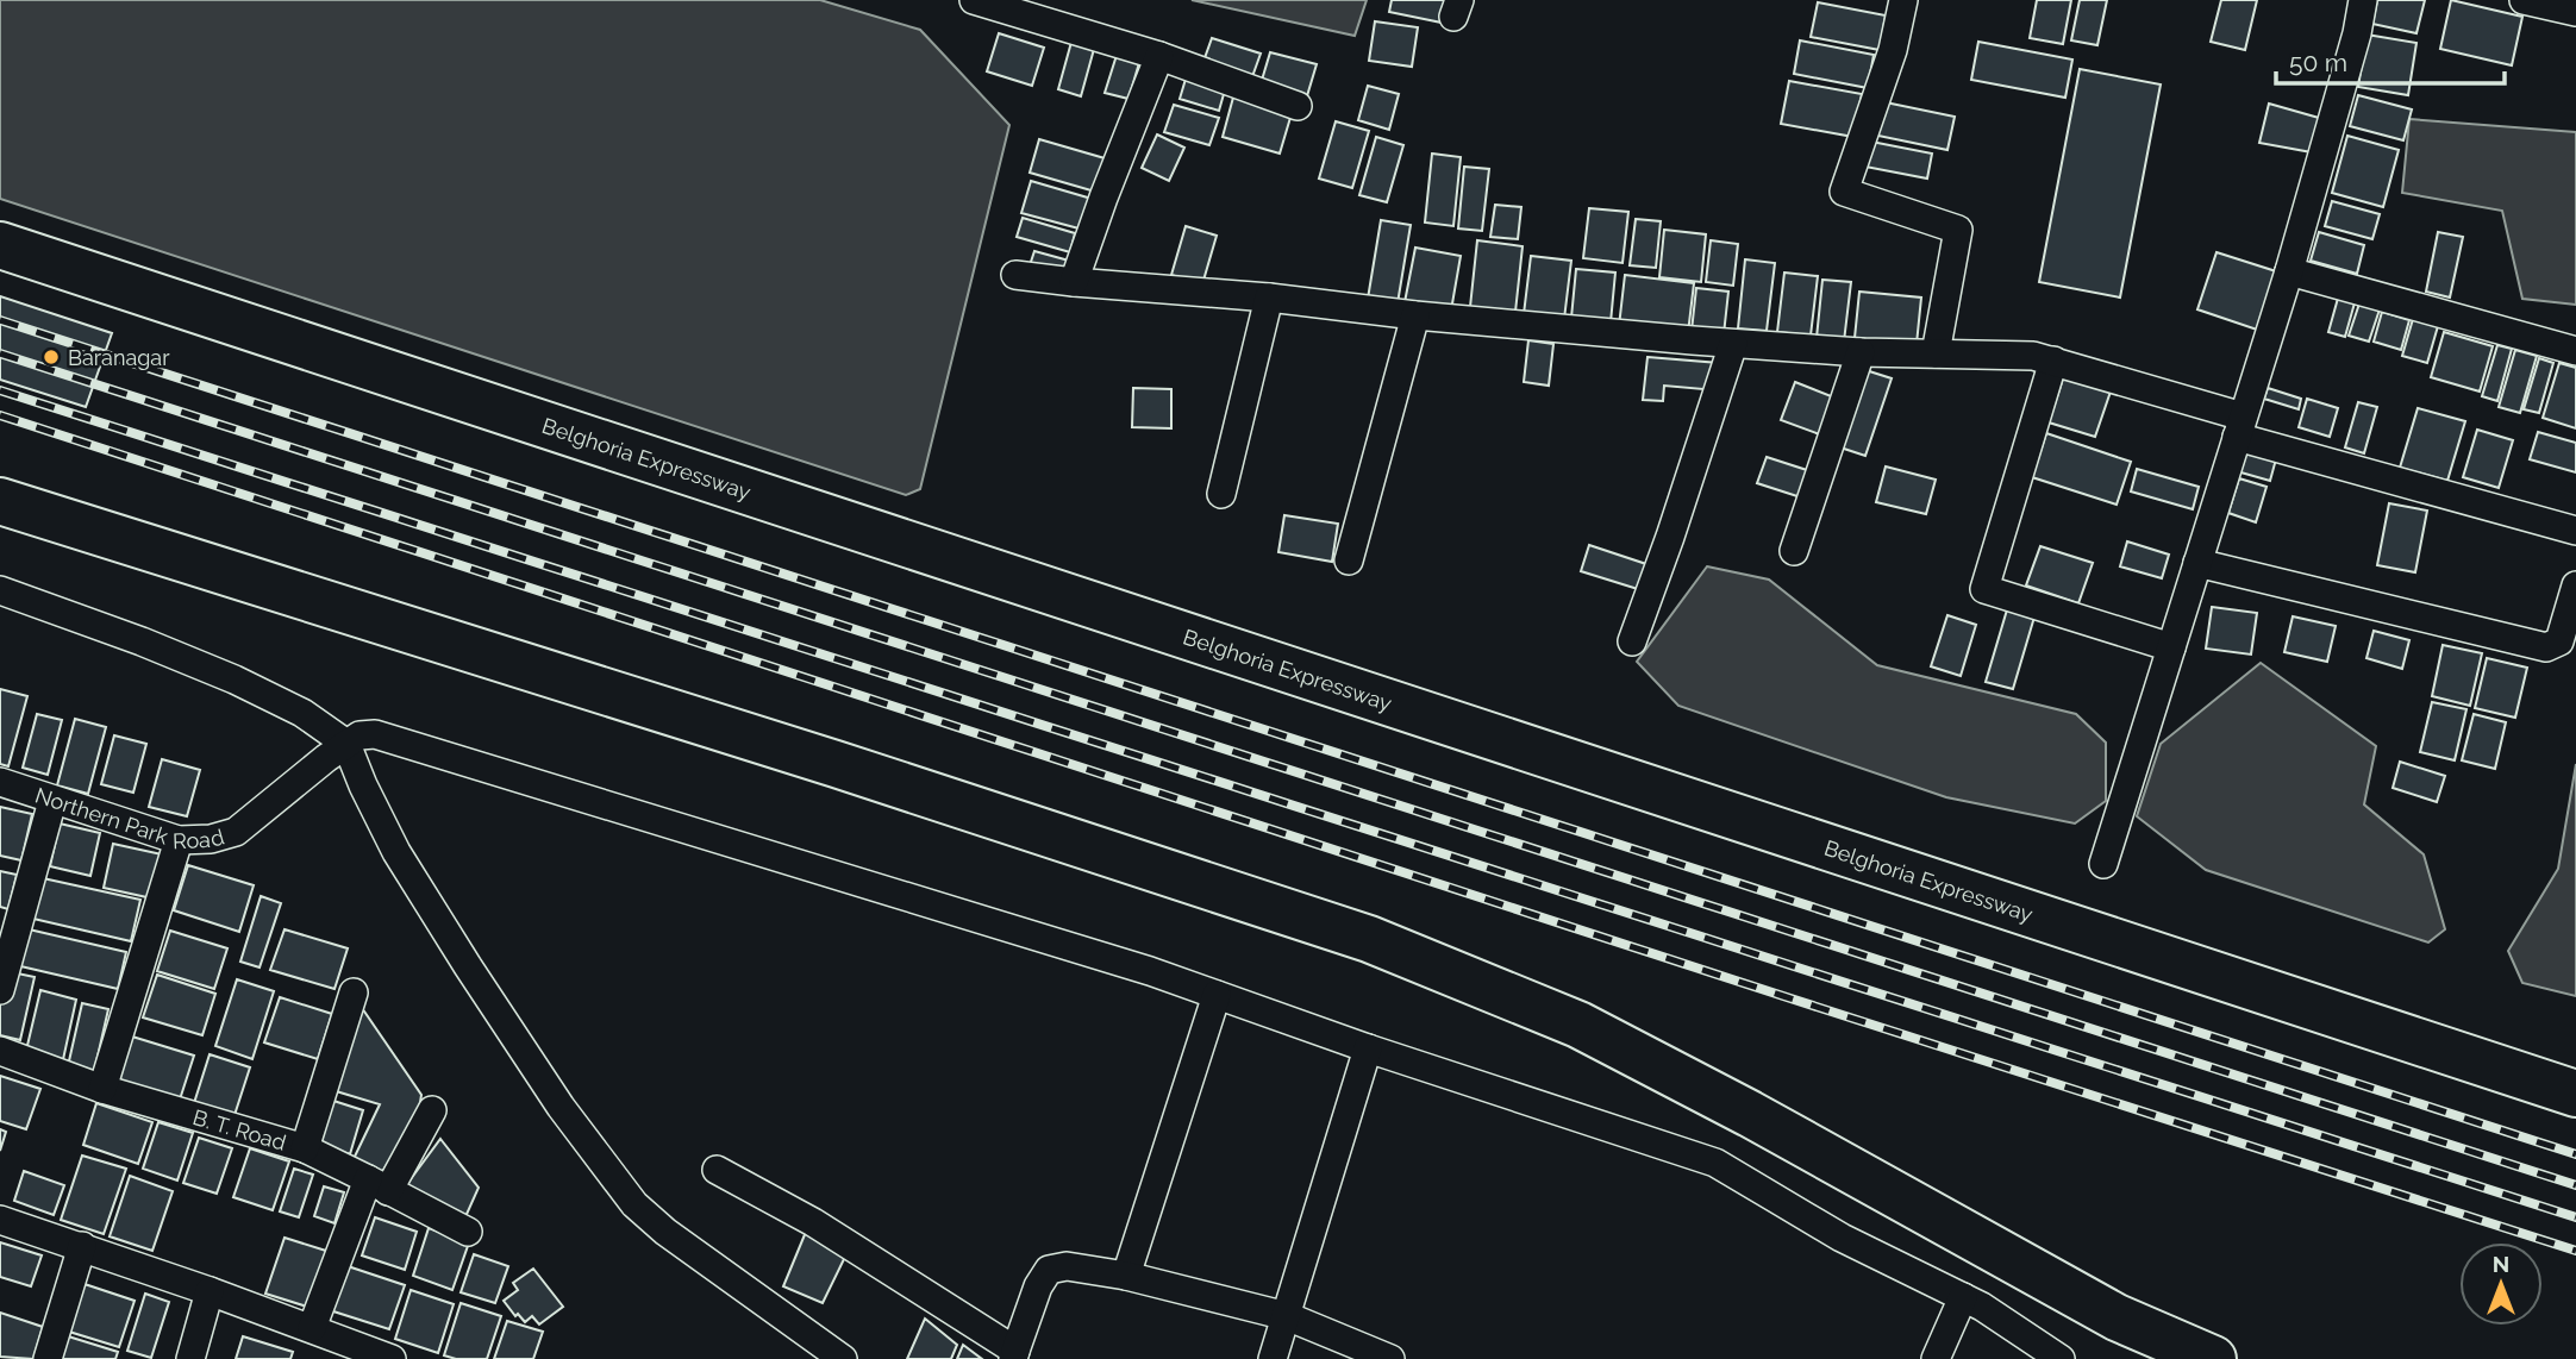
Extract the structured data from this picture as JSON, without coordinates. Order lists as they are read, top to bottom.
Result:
{
  "streets": {
    "highway": ["Belghoria Expressway"],
    "street": ["Northern Park Road", "B. T. Road"]
  },
  "places": ["Baranagar"],
  "scale_bar": "50 m",
  "north": "top"
}
